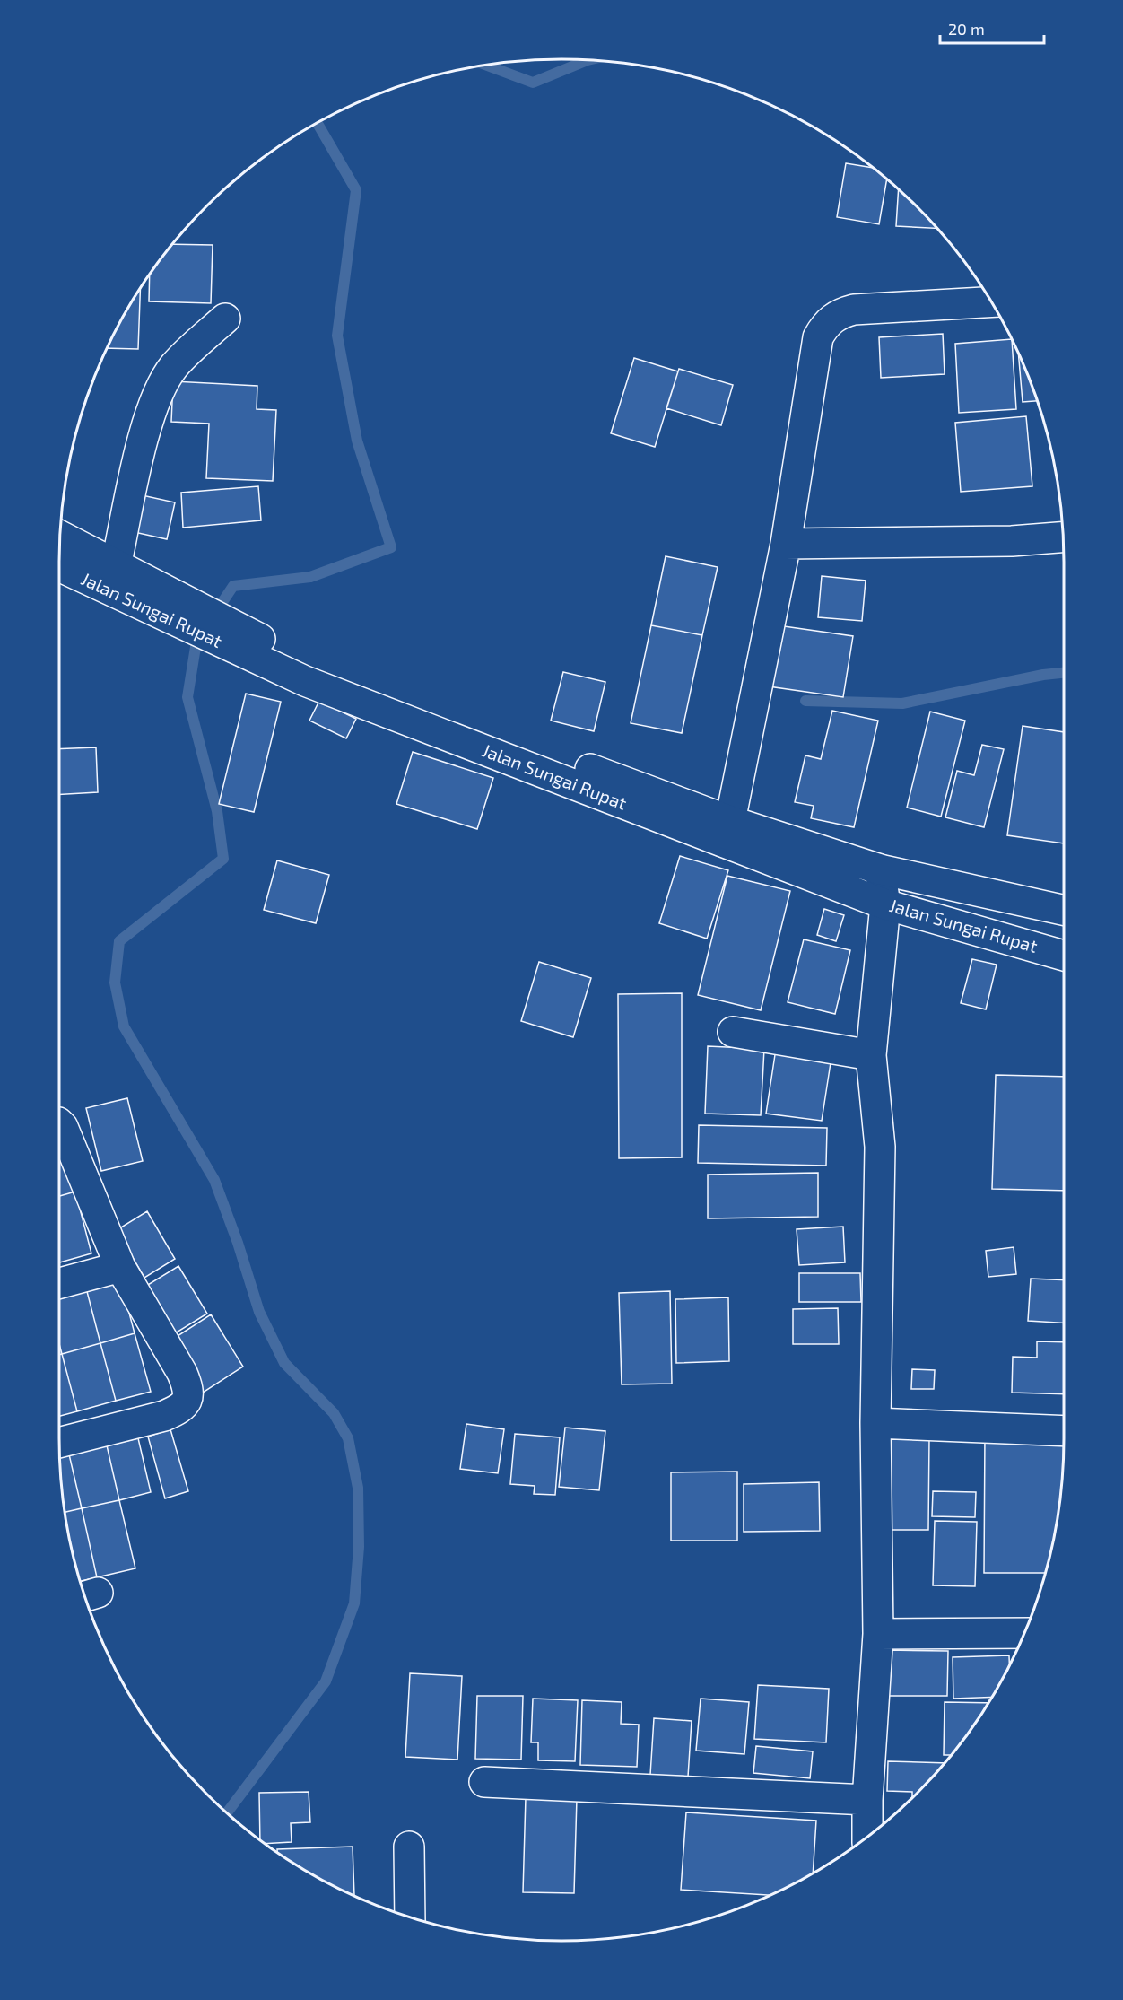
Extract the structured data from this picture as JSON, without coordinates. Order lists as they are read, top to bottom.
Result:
{
  "streets": {
    "street": ["Jalan Sungai Rupat"]
  },
  "scale_bar": "20 m"
}
